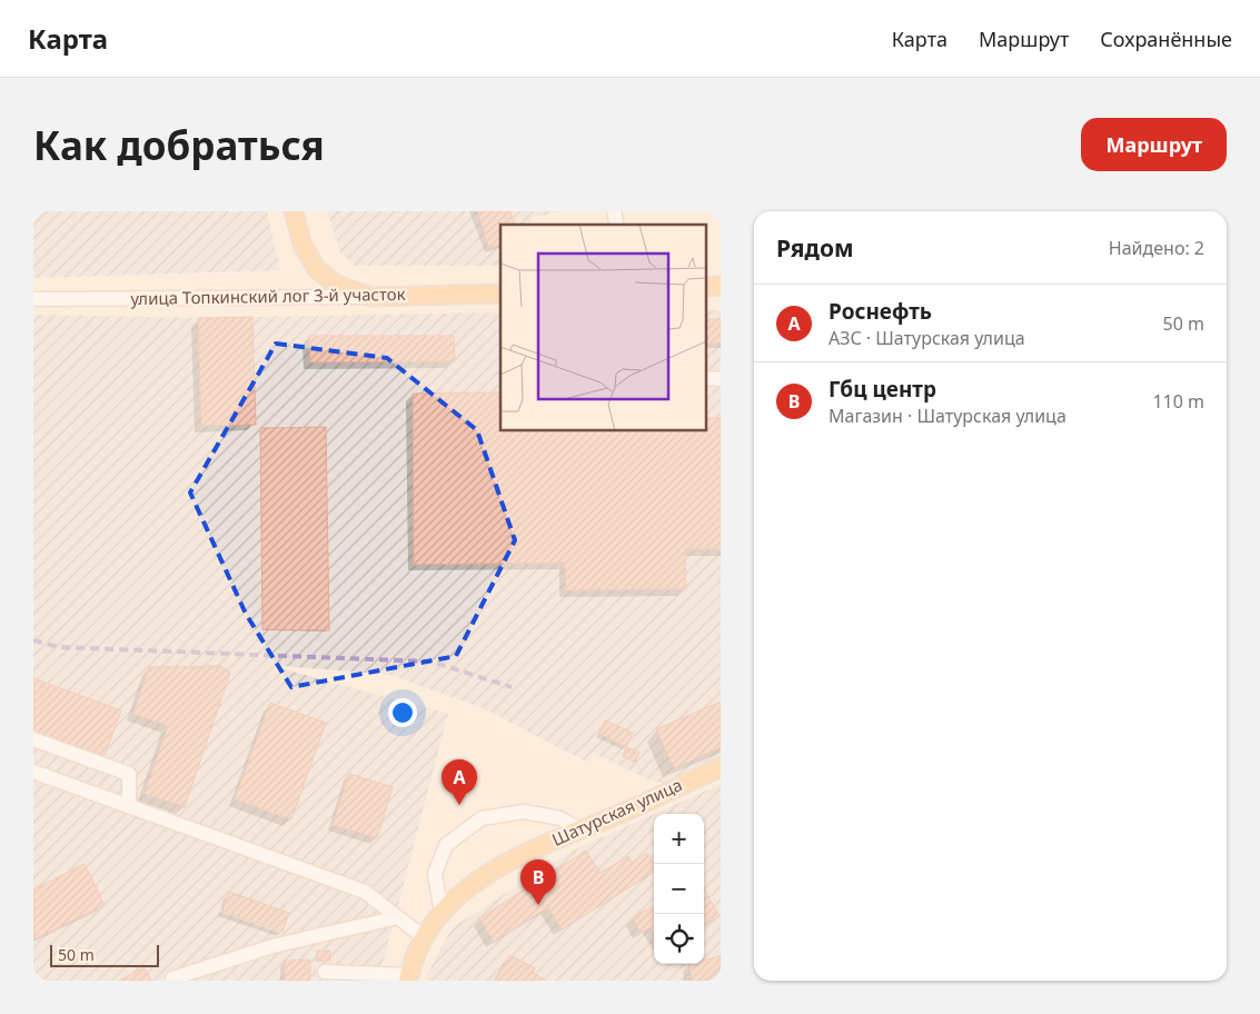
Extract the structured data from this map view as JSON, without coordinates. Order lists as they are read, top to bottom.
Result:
{
  "streets": {
    "main road": ["улица Топкинский лог 3-й участок", "Шатурская улица"]
  },
  "scale_bar": "50 m",
  "page": {
    "header": "Карта",
    "nav": ["Карта", "Маршрут", "Сохранённые"],
    "buttons": "Маршрут",
    "title": "Как добраться",
    "heading": ["Рядом", "Найдено: 2"],
    "list": [
      {
        "mark": "A",
        "name": "Роснефть",
        "note": "АЗС · Шатурская улица",
        "value": "50 m"
      },
      {
        "mark": "B",
        "name": "Гбц центр",
        "note": "Магазин · Шатурская улица",
        "value": "110 m"
      }
    ],
    "pins": ["A", "B"],
    "map_buttons": ["+", "−"],
    "scale": "50 m"
  }
}
